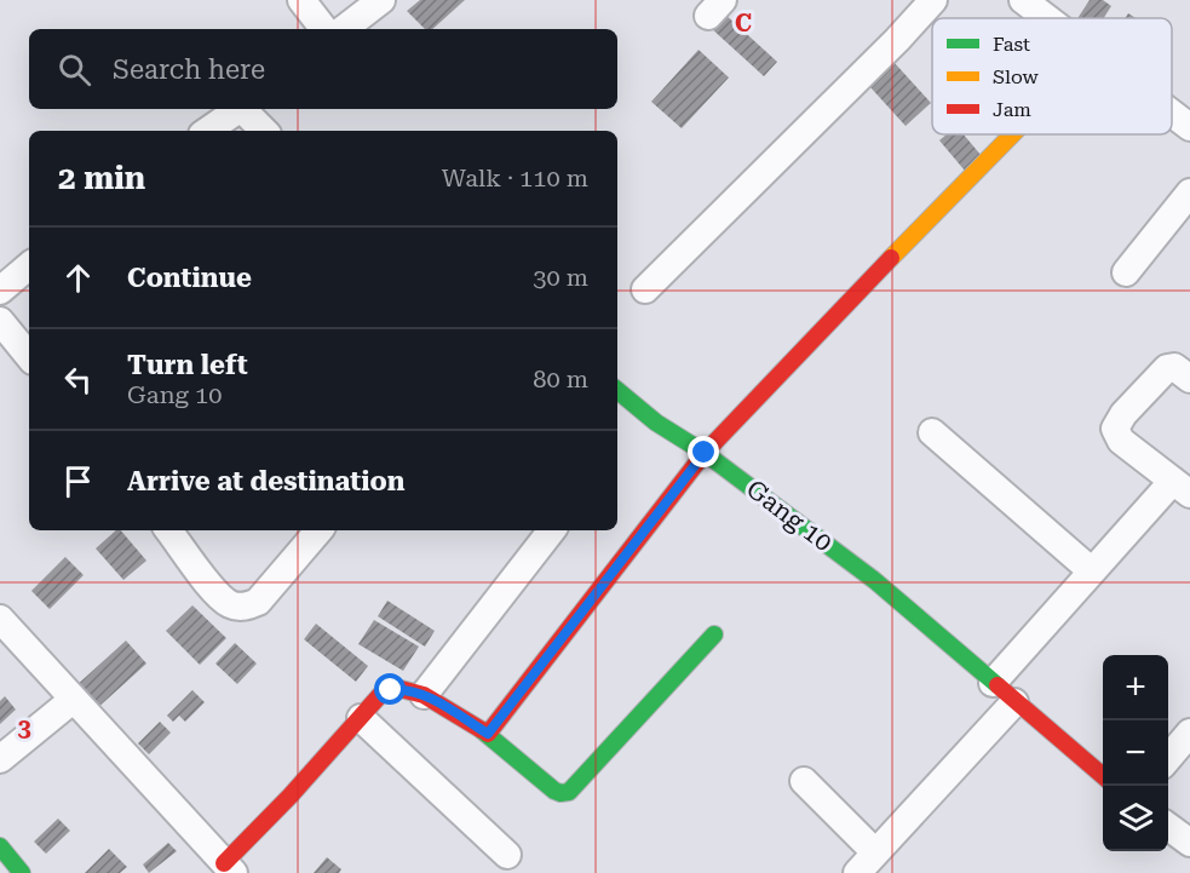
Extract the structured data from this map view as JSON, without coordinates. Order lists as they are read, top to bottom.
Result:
{
  "streets": {
    "main road": ["Gang 10"]
  },
  "legend": ["Fast", "Slow", "Jam"],
  "page": {
    "search": "Search here",
    "heading": ["2 min", "Walk · 110 m"],
    "list": [
      ["Continue", "30 m"],
      ["Turn left", "Gang 10", "80 m"],
      "Arrive at destination"
    ],
    "map_buttons": ["+", "−"]
  },
  "grid": {
    "columns": ["C"],
    "rows": ["3"]
  }
}
